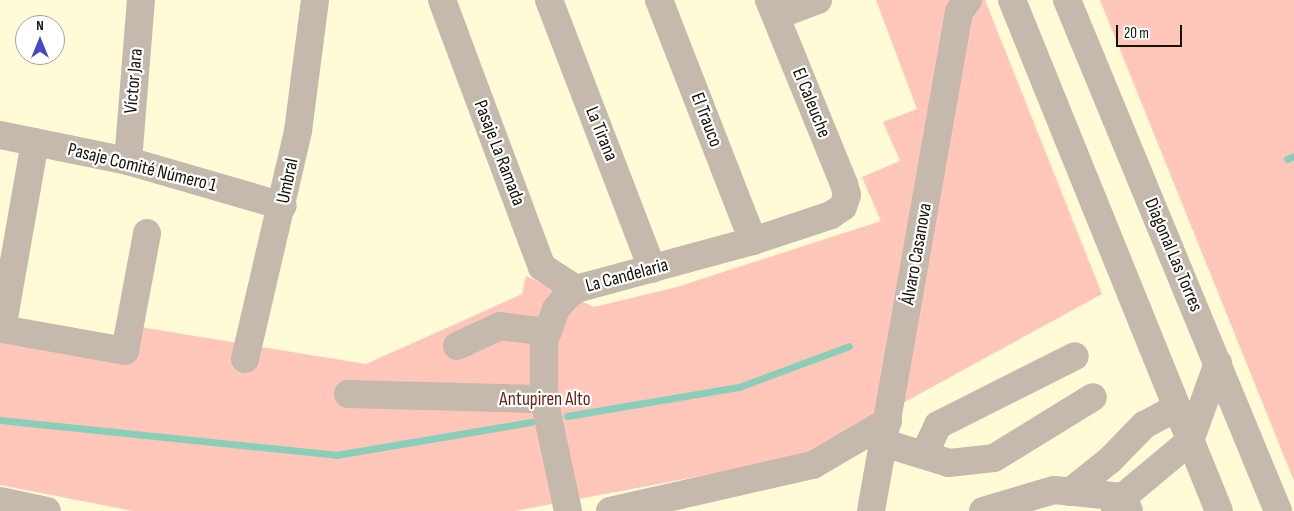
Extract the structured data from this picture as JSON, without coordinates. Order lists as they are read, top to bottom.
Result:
{
  "streets": {
    "street": [
      "Víctor Jara",
      "El Caleuche",
      "El Trauco",
      "La Tirana",
      "Pasaje La Ramada",
      "Pasaje Comité Número 1",
      "Umbral",
      "Álvaro Casanova",
      "Diagonal Las Torres",
      "La Candelaria"
    ]
  },
  "crossings": [
    ["Víctor Jara", "Pasaje Comité Número 1"],
    ["El Caleuche", "La Candelaria"],
    ["El Trauco", "La Candelaria"],
    ["La Tirana", "La Candelaria"],
    ["Pasaje La Ramada", "La Candelaria"],
    ["Pasaje Comité Número 1", "Umbral"]
  ],
  "parks": ["Antupiren Alto"],
  "scale_bar": "20 m",
  "north": "top"
}
